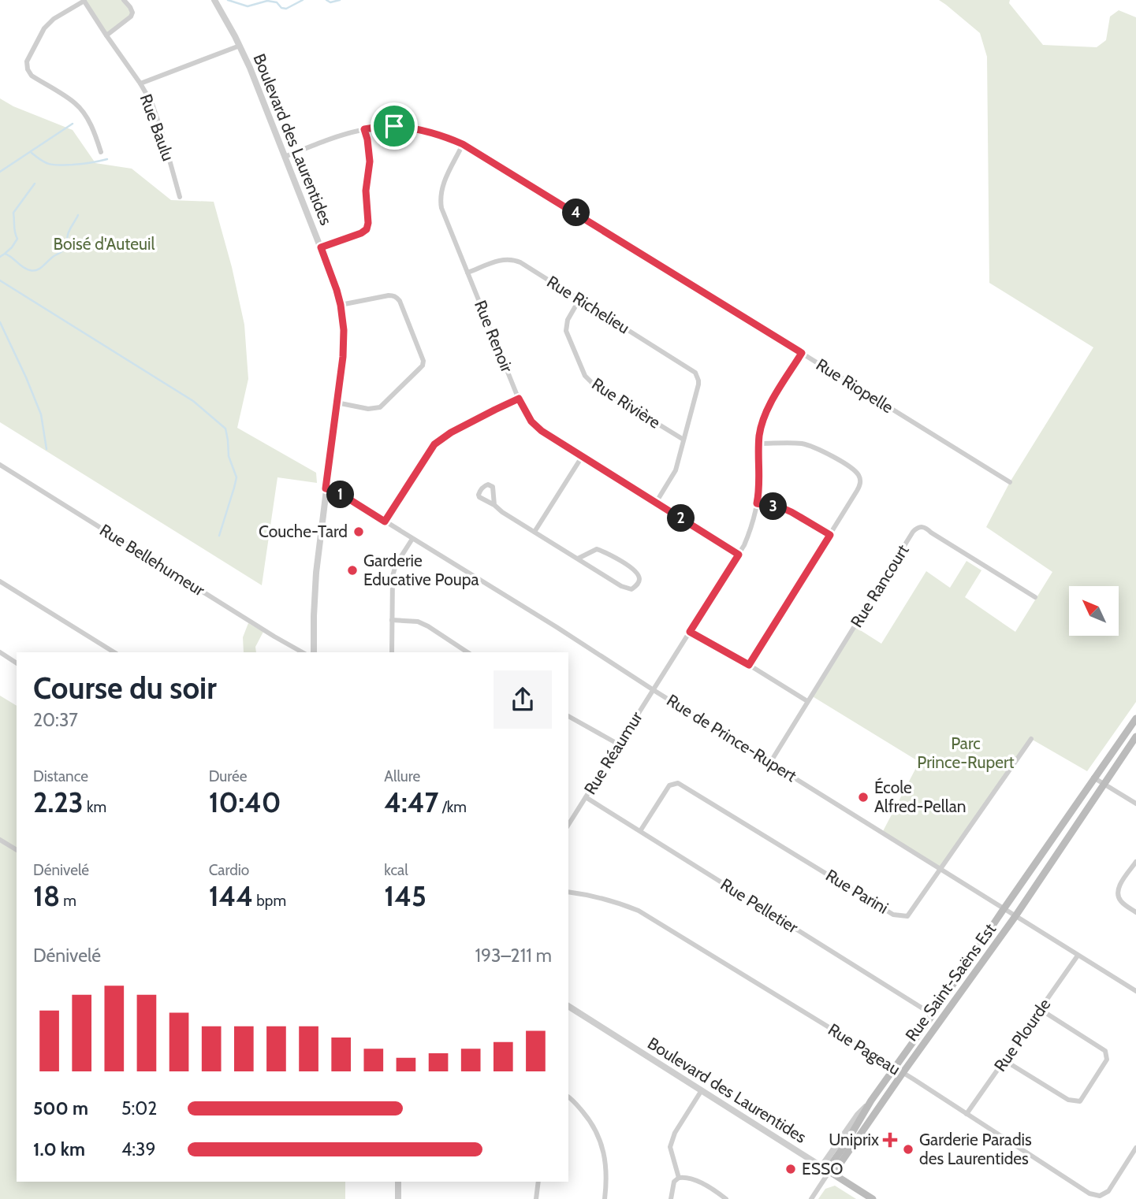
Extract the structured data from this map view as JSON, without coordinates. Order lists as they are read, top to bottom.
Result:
{
  "streets": {
    "main road": ["Boulevard des Laurentides", "Rue Saint-Saëns Est"],
    "street": [
      "Rue Baulu",
      "Rue Richelieu",
      "Rue Renoir",
      "Rue Riopelle",
      "Rue Rivière",
      "Rue Bellehumeur",
      "Rue Rancourt",
      "Rue de Prince-Rupert",
      "Rue Réaumur",
      "Rue Parini",
      "Rue Pelletier",
      "Rue Plourde",
      "Rue Pageau"
    ]
  },
  "crossings": [
    ["Boulevard des Laurentides", "Rue Riopelle"],
    ["Boulevard des Laurentides", "Rue de Prince-Rupert"],
    ["Boulevard des Laurentides", "Rue Saint-Saëns Est"],
    ["Rue Richelieu", "Rue Renoir"],
    ["Rue Richelieu", "Rue Rivière"],
    ["Rue Renoir", "Rue Riopelle"],
    ["Rue Renoir", "Rue Réaumur"],
    ["Rue Riopelle", "Rue Réaumur"],
    ["Rue Rancourt", "Rue de Prince-Rupert"],
    ["Rue de Prince-Rupert", "Rue Réaumur"],
    ["Rue de Prince-Rupert", "Rue Parini"],
    ["Rue de Prince-Rupert", "Rue Saint-Saëns Est"],
    ["Rue de Prince-Rupert", "Rue Plourde"],
    ["Rue Réaumur", "Rue Pelletier"],
    ["Rue Parini", "Rue Pelletier"],
    ["Rue Pelletier", "Rue Saint-Saëns Est"],
    ["Rue Saint-Saëns Est", "Rue Pageau"],
    ["Rue Plourde", "Rue Pageau"]
  ],
  "parks": ["Boisé d'Auteuil", "Parc Prince-Rupert"],
  "places": {
    "other": [
      "Couche-Tard",
      "Garderie Educative Poupa",
      "École Alfred-Pellan",
      "Garderie Paradis des Laurentides",
      "ESSO"
    ],
    "health": ["Uniprix"]
  },
  "north": "top left",
  "page": {
    "pins": [
      "4",
      "1",
      "3",
      "2"
    ],
    "heading": ["Course du soir", "20:37"],
    "stats": [
      ["Distance", "2.23 km"],
      ["Durée", "10:40"],
      ["Allure", "4:47 /km"],
      ["Dénivelé", "18 m"],
      ["Cardio", "144 bpm"],
      ["kcal", "145"]
    ],
    "chart": ["Dénivelé", "193–211 m"],
    "list": [
      {
        "name": "500 m",
        "note": "5:02"
      },
      {
        "name": "1.0 km",
        "note": "4:39"
      }
    ]
  }
}
